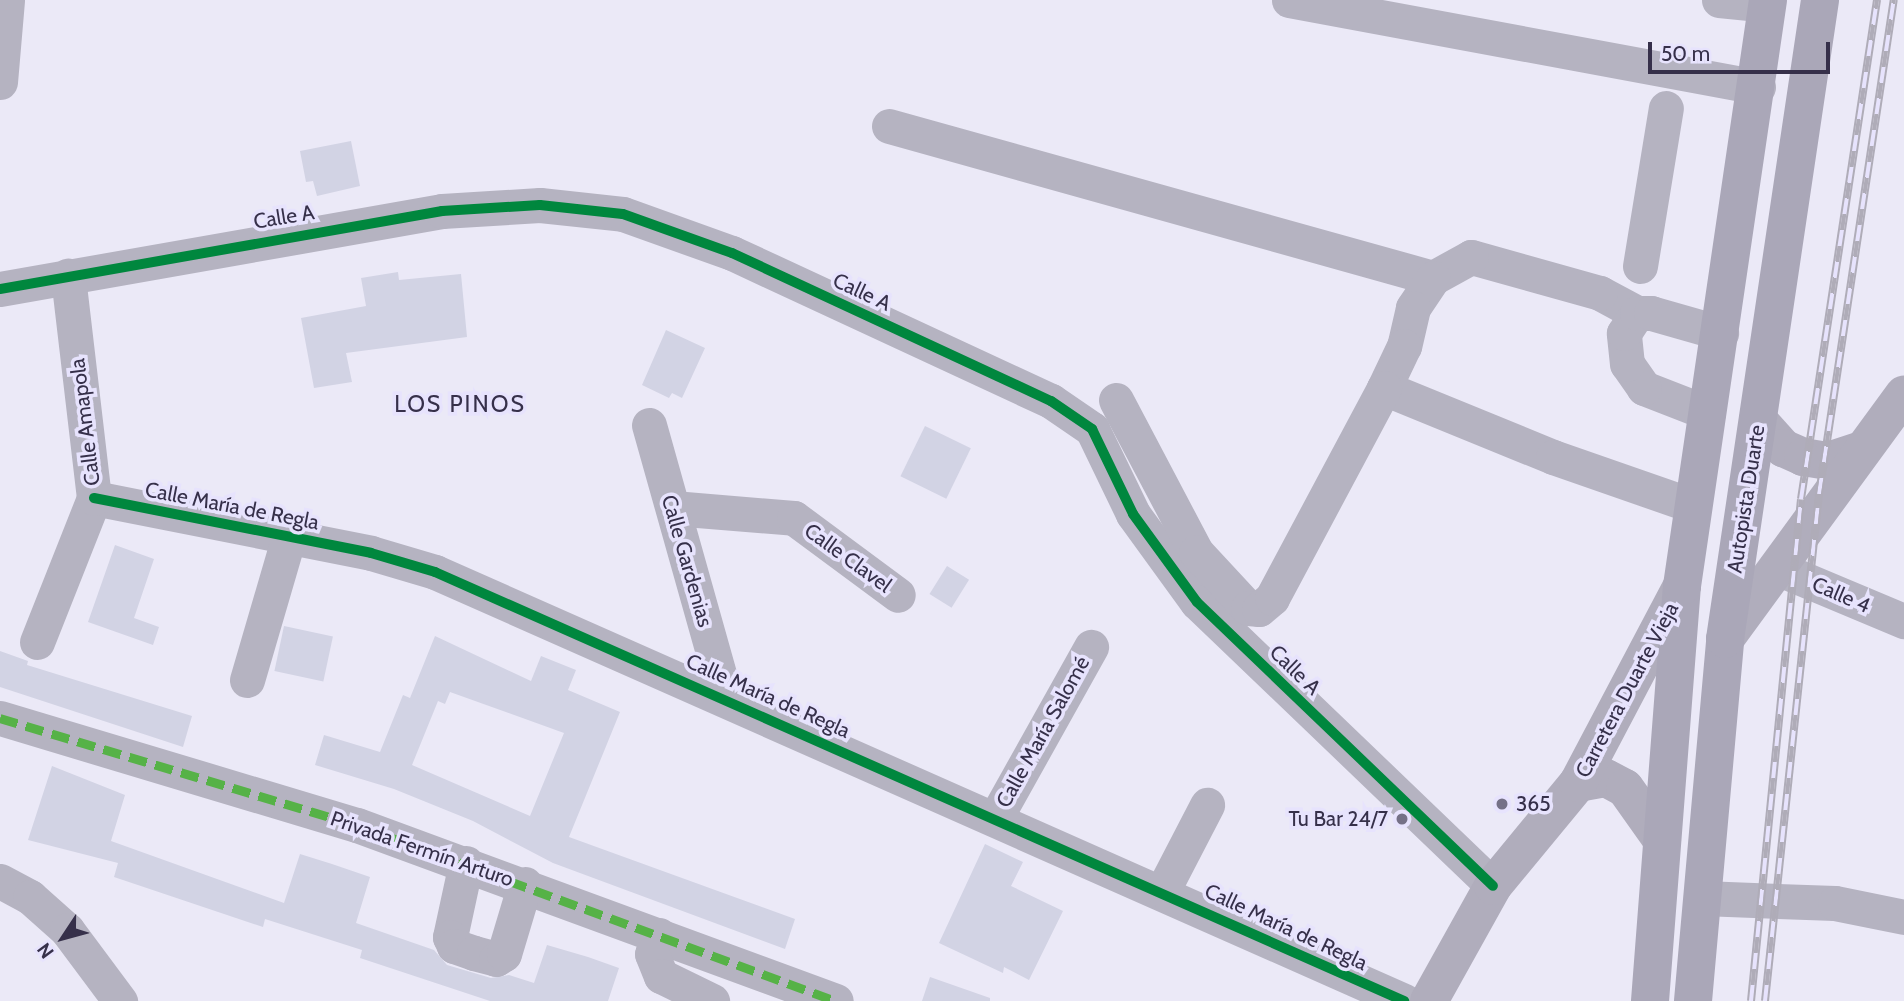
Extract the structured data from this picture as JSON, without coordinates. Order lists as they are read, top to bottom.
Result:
{
  "streets": {
    "highway": ["Autopista Duarte"],
    "main road": ["Carretera Duarte Vieja"],
    "street": [
      "Calle A",
      "Calle Amapola",
      "Calle María de Regla",
      "Calle Clavel",
      "Calle Gardenias",
      "Calle 4",
      "Calle María Salomé",
      "Privada Fermín Arturo"
    ]
  },
  "crossings": [
    ["Calle A", "Calle Amapola"],
    ["Calle A", "Carretera Duarte Vieja"],
    ["Calle Amapola", "Calle María de Regla"],
    ["Calle María de Regla", "Calle Gardenias"],
    ["Calle María de Regla", "Calle María Salomé"],
    ["Calle Clavel", "Calle Gardenias"]
  ],
  "districts": ["LOS PINOS"],
  "places": ["365", "Tu Bar 24/7"],
  "scale_bar": "50 m",
  "north": "bottom left"
}
